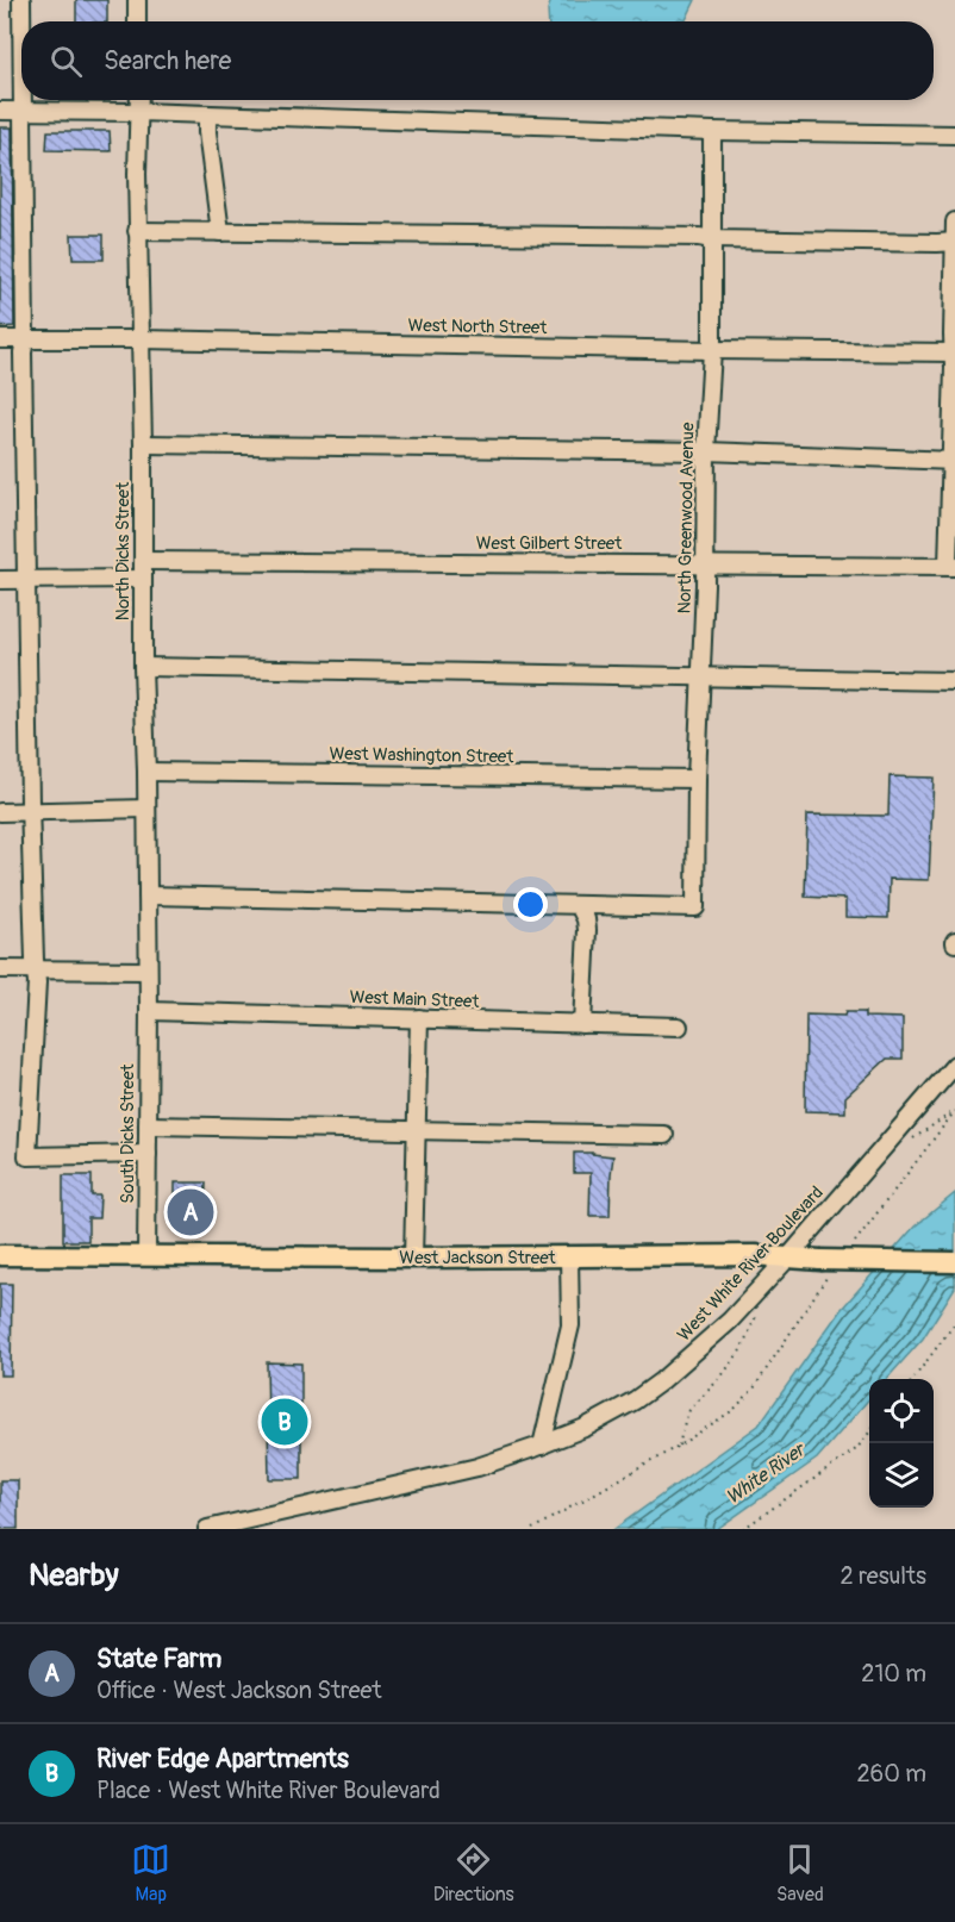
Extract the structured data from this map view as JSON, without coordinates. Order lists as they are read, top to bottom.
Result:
{
  "streets": {
    "main road": ["West Jackson Street"],
    "street": [
      "West North Street",
      "North Greenwood Avenue",
      "West Gilbert Street",
      "North Dicks Street",
      "West Washington Street",
      "West Main Street",
      "South Dicks Street",
      "West White River Boulevard"
    ]
  },
  "crossings": [
    ["West North Street", "North Greenwood Avenue"],
    ["West North Street", "North Dicks Street"],
    ["North Greenwood Avenue", "West Gilbert Street"],
    ["North Greenwood Avenue", "West Washington Street"],
    ["West Gilbert Street", "North Dicks Street"],
    ["North Dicks Street", "West Washington Street"],
    ["North Dicks Street", "West Main Street"],
    ["North Dicks Street", "South Dicks Street"],
    ["West Main Street", "South Dicks Street"],
    ["South Dicks Street", "West Jackson Street"],
    ["West Jackson Street", "West White River Boulevard"]
  ],
  "water": ["White River"],
  "page": {
    "search": "Search here",
    "pins": ["A", "B"],
    "heading": ["Nearby", "2 results"],
    "list": [
      {
        "mark": "A",
        "name": "State Farm",
        "note": "Office · West Jackson Street",
        "value": "210 m"
      },
      {
        "mark": "B",
        "name": "River Edge Apartments",
        "note": "Place · West White River Boulevard",
        "value": "260 m"
      }
    ],
    "nav": ["Map", "Directions", "Saved"]
  }
}
